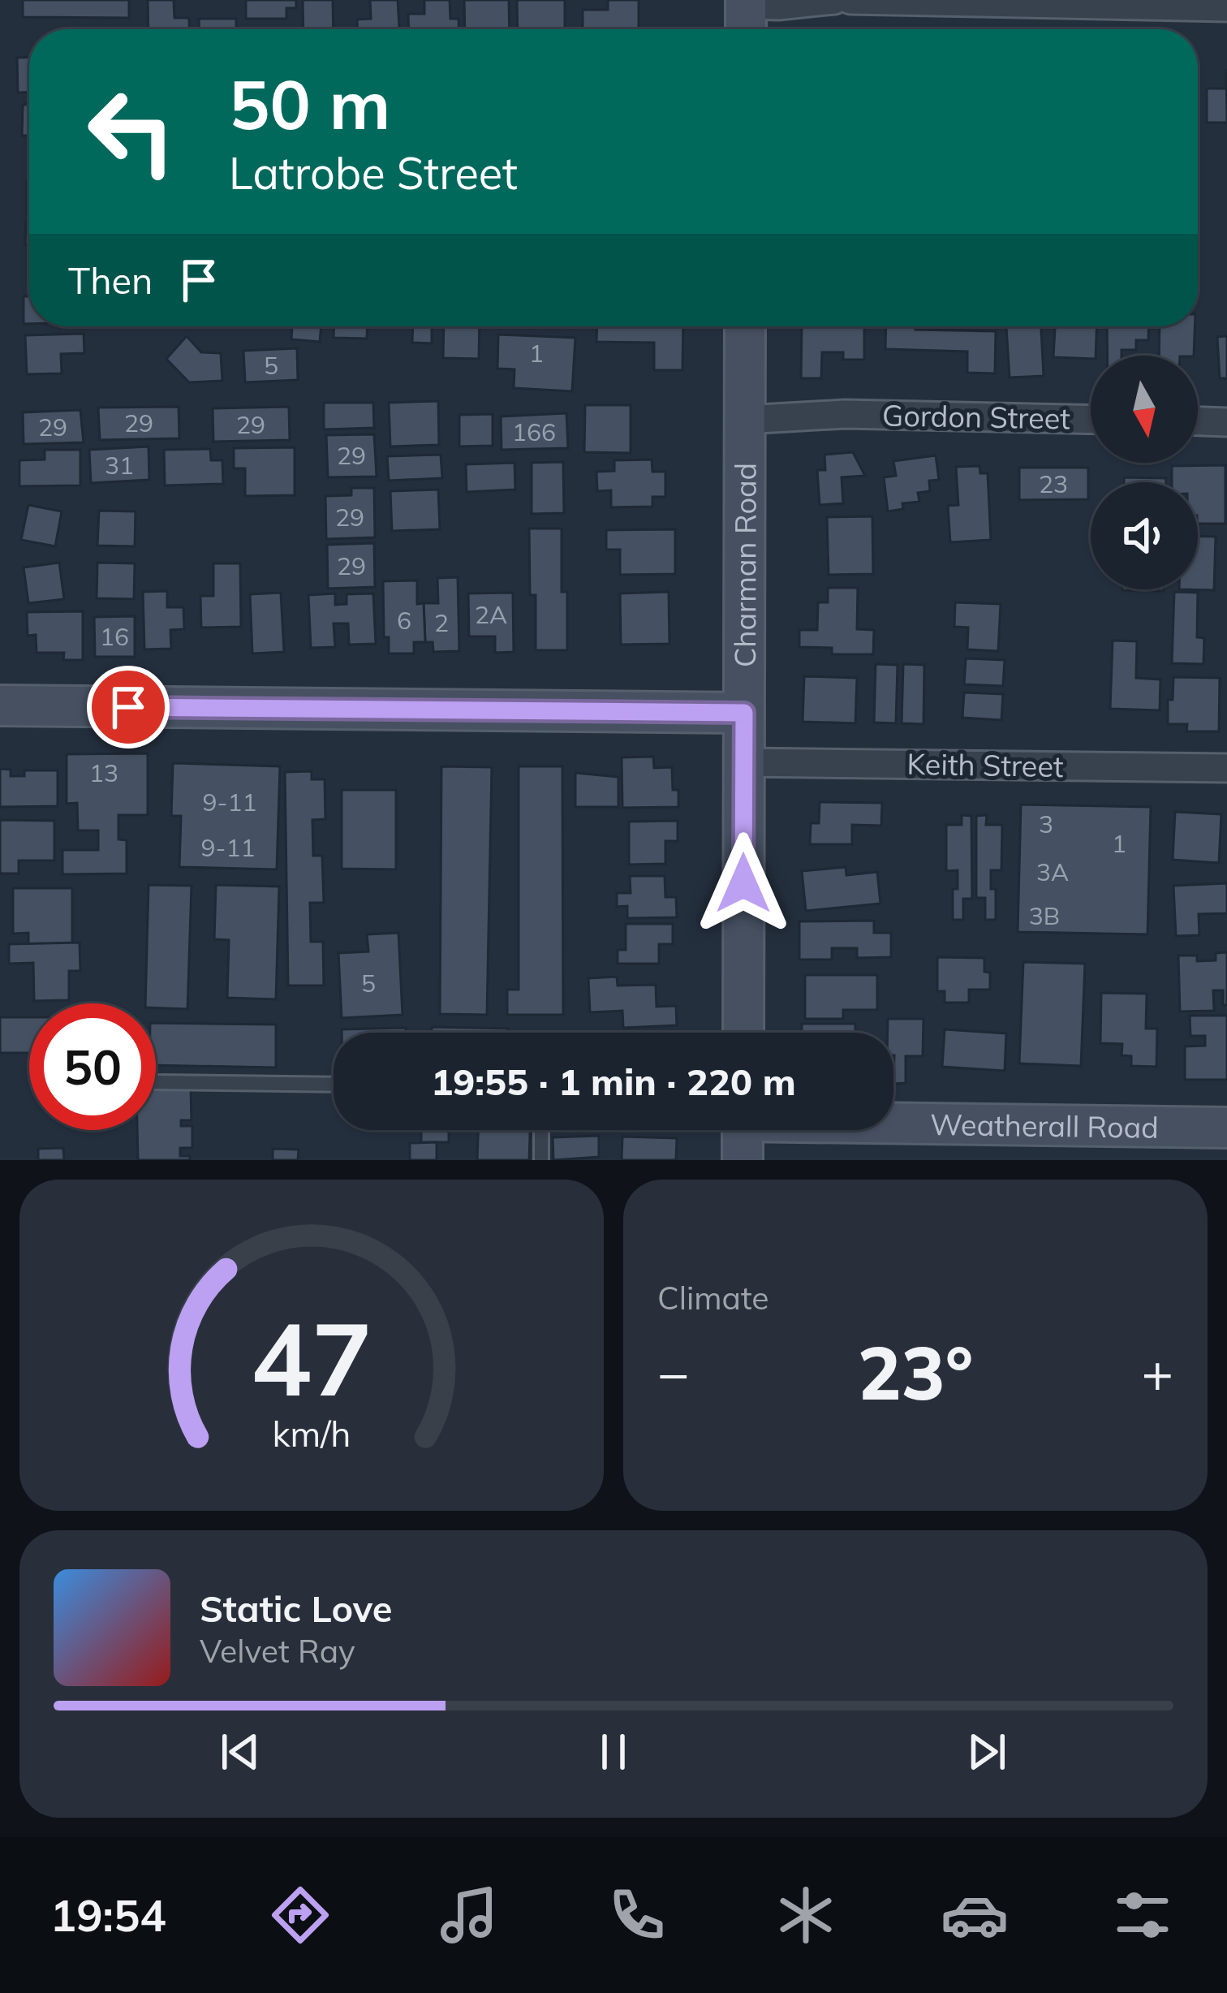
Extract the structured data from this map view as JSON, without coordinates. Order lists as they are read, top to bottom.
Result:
{
  "streets": {
    "street": [
      "Gordon Street",
      "Charman Road",
      "Keith Street",
      "Weatherall Road"
    ]
  },
  "crossings": [
    ["Gordon Street", "Charman Road"],
    ["Charman Road", "Keith Street"]
  ],
  "house_numbers": [
    "1",
    "5",
    "29",
    "29",
    "29",
    "166",
    "29",
    "31",
    "23",
    "29",
    "29",
    "2A",
    "6",
    "2",
    "16",
    "13",
    "9-11",
    "3",
    "1",
    "9-11",
    "3A",
    "3B",
    "5"
  ],
  "north": "bottom",
  "page": {
    "turn": ["50 m", "Latrobe Street"],
    "then": "Then",
    "limit": "50",
    "trip": "19:55 · 1 min · 220 m",
    "tile": "Climate",
    "heat": ["−", "23°", "+"],
    "song": ["Static Love", "Velvet Ray"],
    "tabs": "19:54",
    "gauge": ["47", "km/h"]
  }
}
